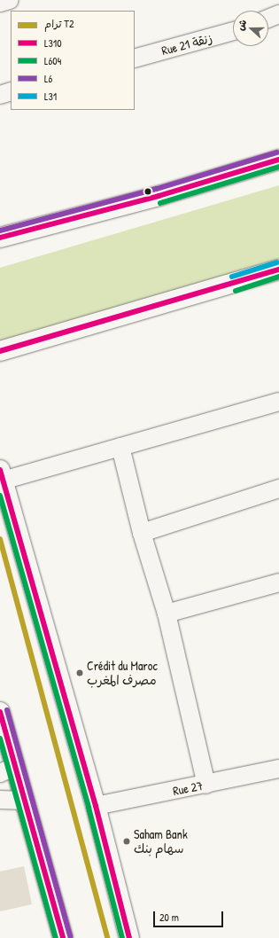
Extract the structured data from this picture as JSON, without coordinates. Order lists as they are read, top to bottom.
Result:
{
  "streets": {
    "street": ["Rue 21 زنقة", "Rue 27"]
  },
  "places": ["Crédit du Maroc مصرف المغرب", "Saham Bank سهام بنك"],
  "lines": [
    "transit line L6",
    "transit line L310",
    "transit line L604",
    "transit line L31",
    "tram line T2"
  ],
  "legend": [
    "ترام T2",
    "L310",
    "L604",
    "L6",
    "L31"
  ],
  "scale_bar": "20 m",
  "north": "left"
}
